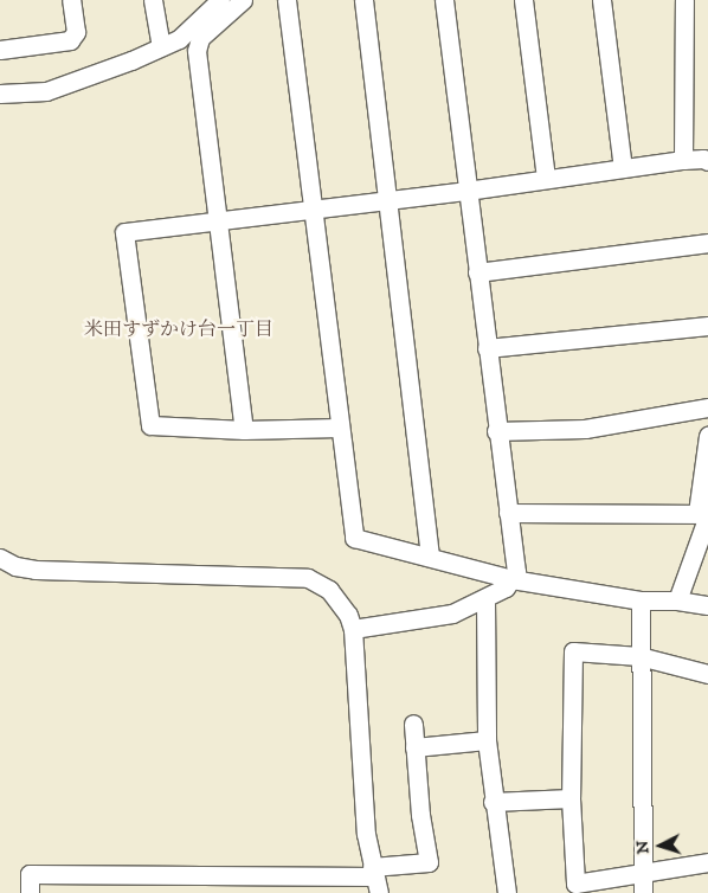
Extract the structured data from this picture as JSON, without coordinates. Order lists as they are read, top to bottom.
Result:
{
  "districts": ["米田すずかけ台一丁目"],
  "north": "left"
}
